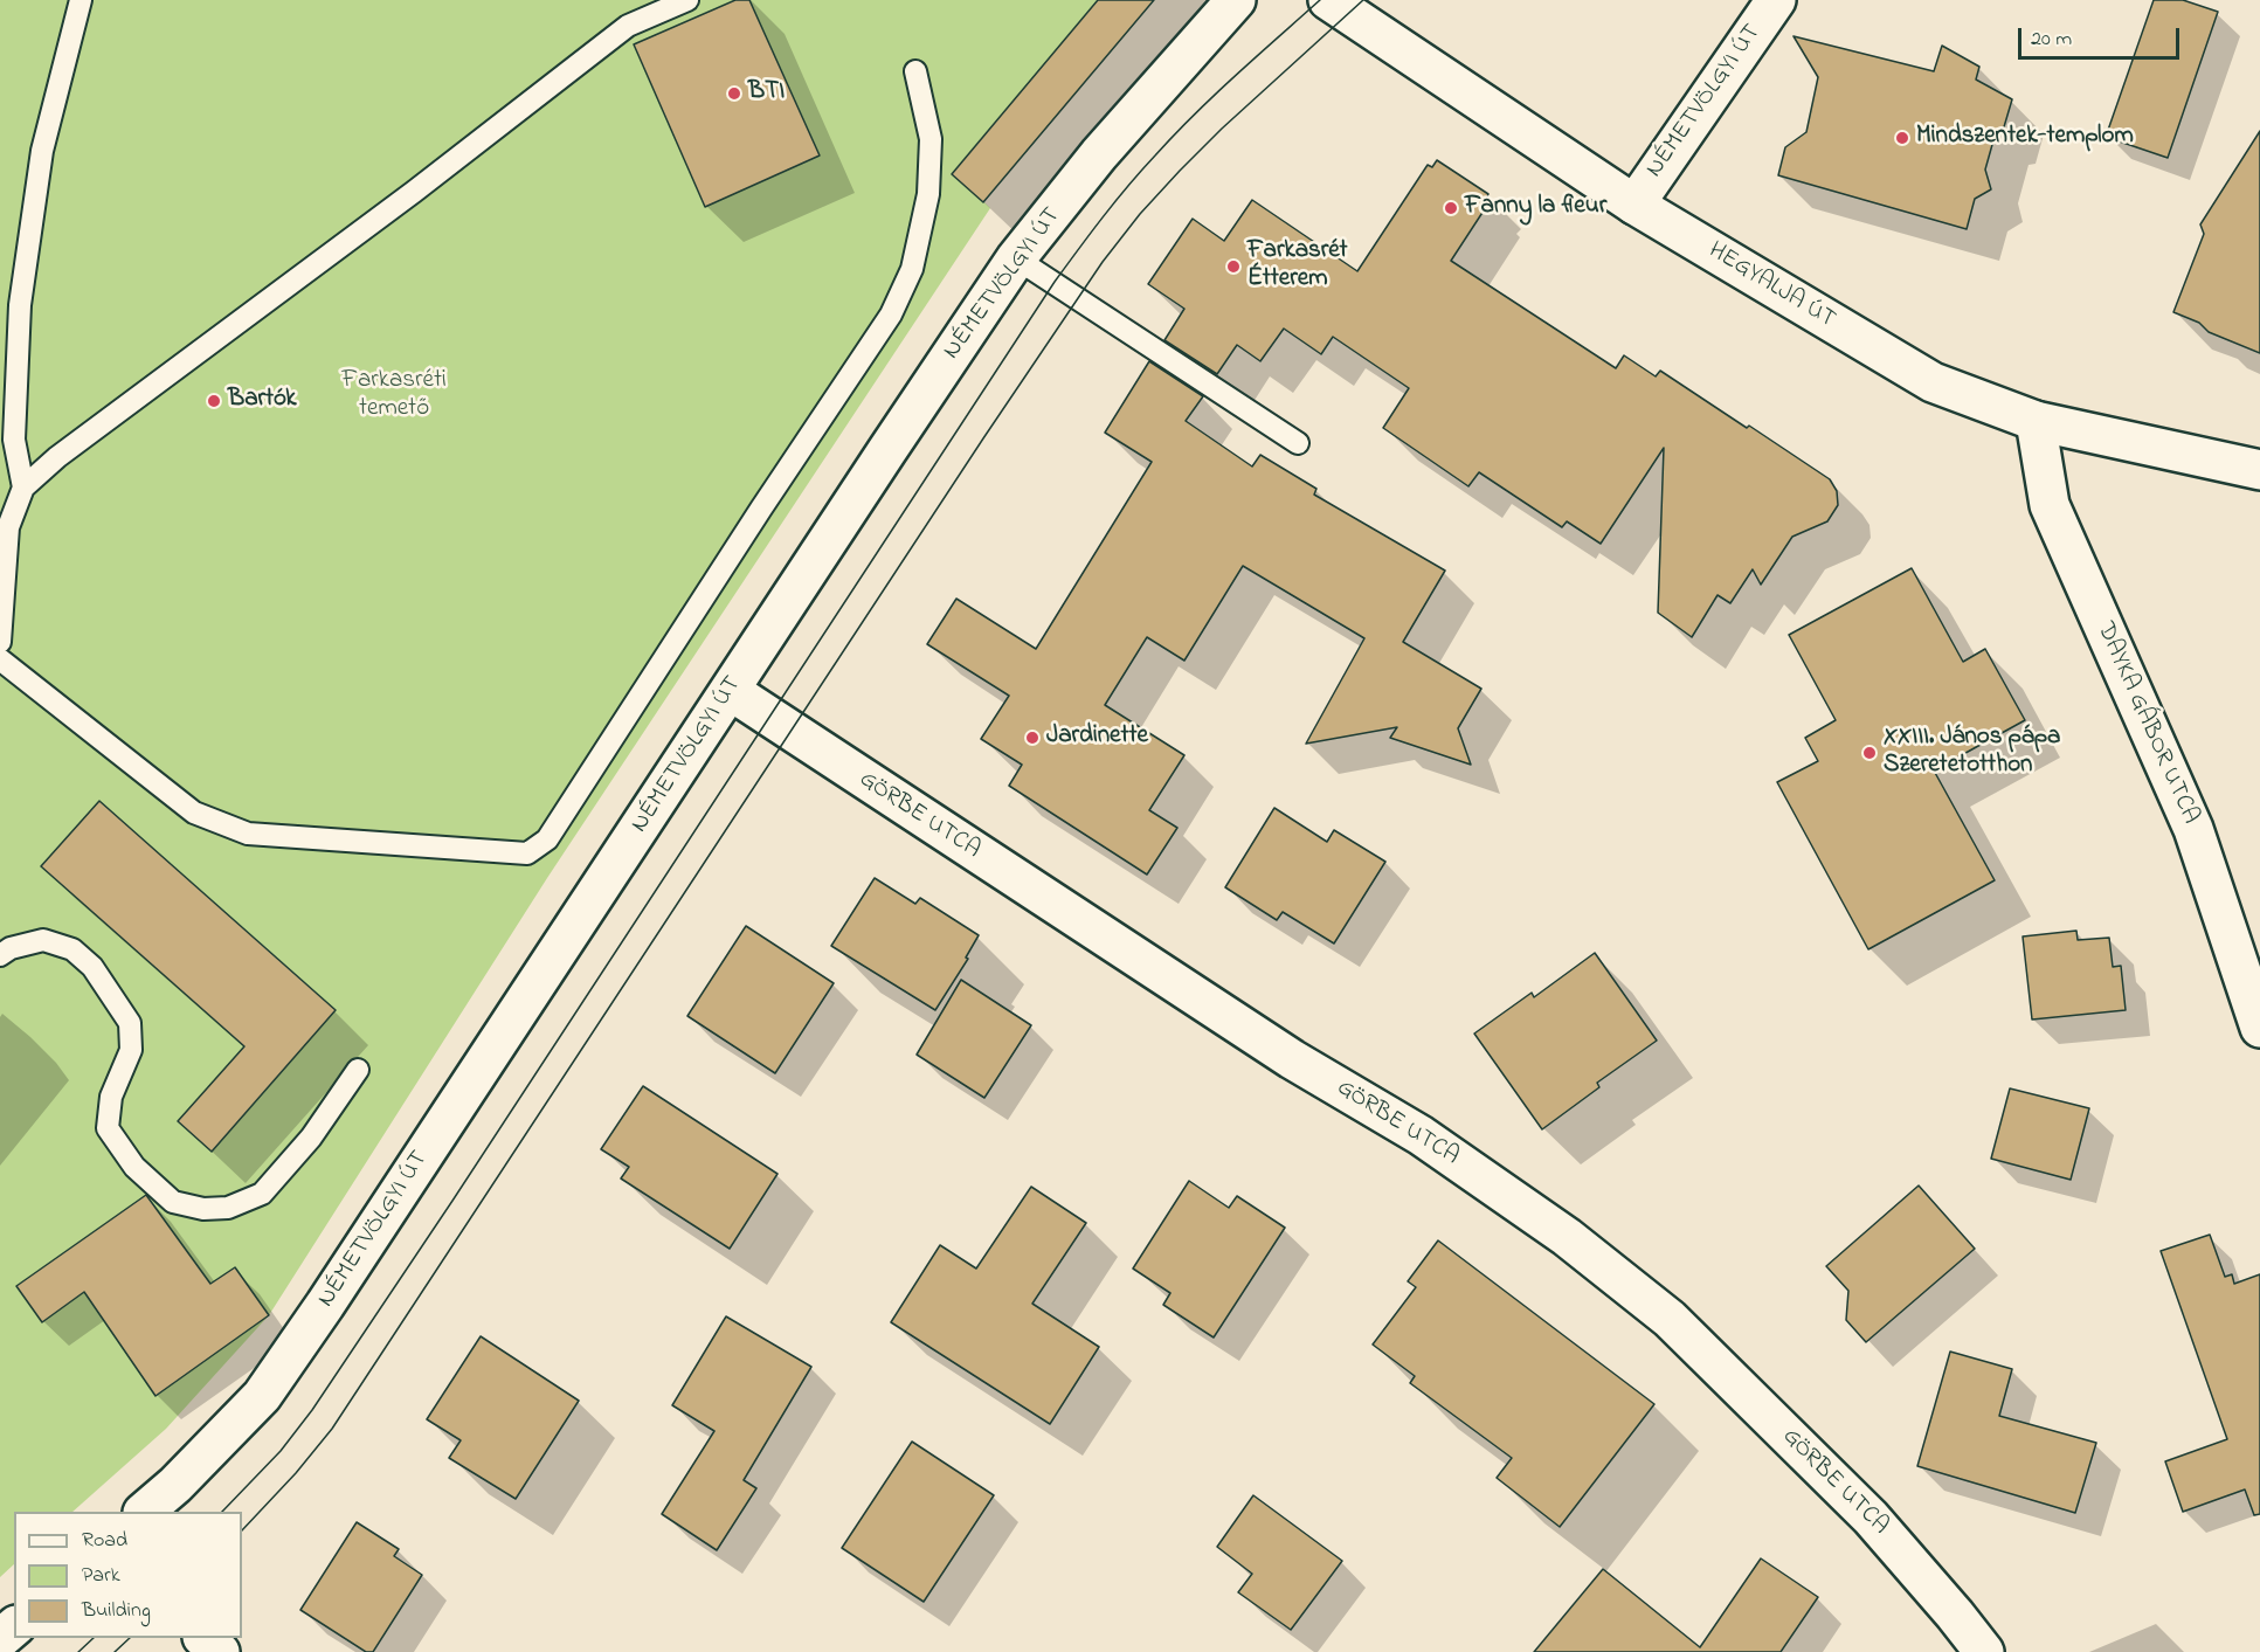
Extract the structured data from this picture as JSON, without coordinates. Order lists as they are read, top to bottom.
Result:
{
  "streets": {
    "street": [
      "NÉMETVÖLGYI ÚT",
      "HEGYALJA ÚT",
      "DAYKA GÁBOR UTCA",
      "GÖRBE UTCA"
    ]
  },
  "crossings": [
    ["NÉMETVÖLGYI ÚT", "HEGYALJA ÚT"],
    ["NÉMETVÖLGYI ÚT", "GÖRBE UTCA"],
    ["HEGYALJA ÚT", "DAYKA GÁBOR UTCA"]
  ],
  "parks": ["Farkasréti temető"],
  "places": [
    "BTI",
    "Mindszentek-templom",
    "Fanny la fleur",
    "Farkasrét Étterem",
    "Bartók",
    "Jardinette",
    "XXIII. János pápa Szeretetotthon"
  ],
  "legend": ["Road", "Park", "Building"],
  "scale_bar": "20 m"
}
